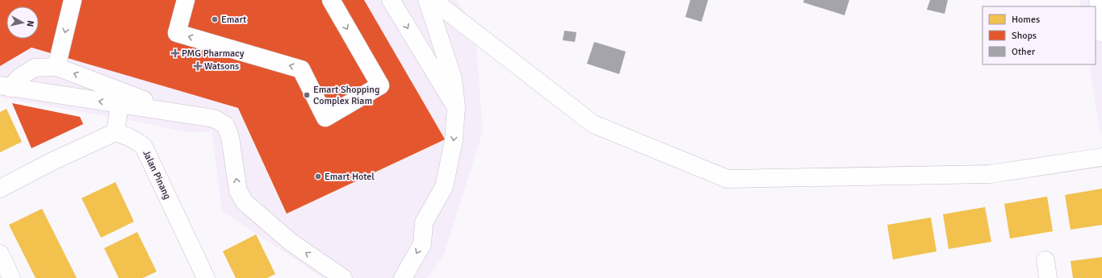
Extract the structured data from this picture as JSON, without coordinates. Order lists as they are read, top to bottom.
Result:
{
  "streets": {
    "street": ["Jalan Pinang"]
  },
  "places": {
    "other": ["Emart", "Emart Shopping Complex Riam", "Emart Hotel"],
    "health": ["PMG Pharmacy", "Watsons"]
  },
  "legend": ["Homes", "Shops", "Other"],
  "north": "right"
}
